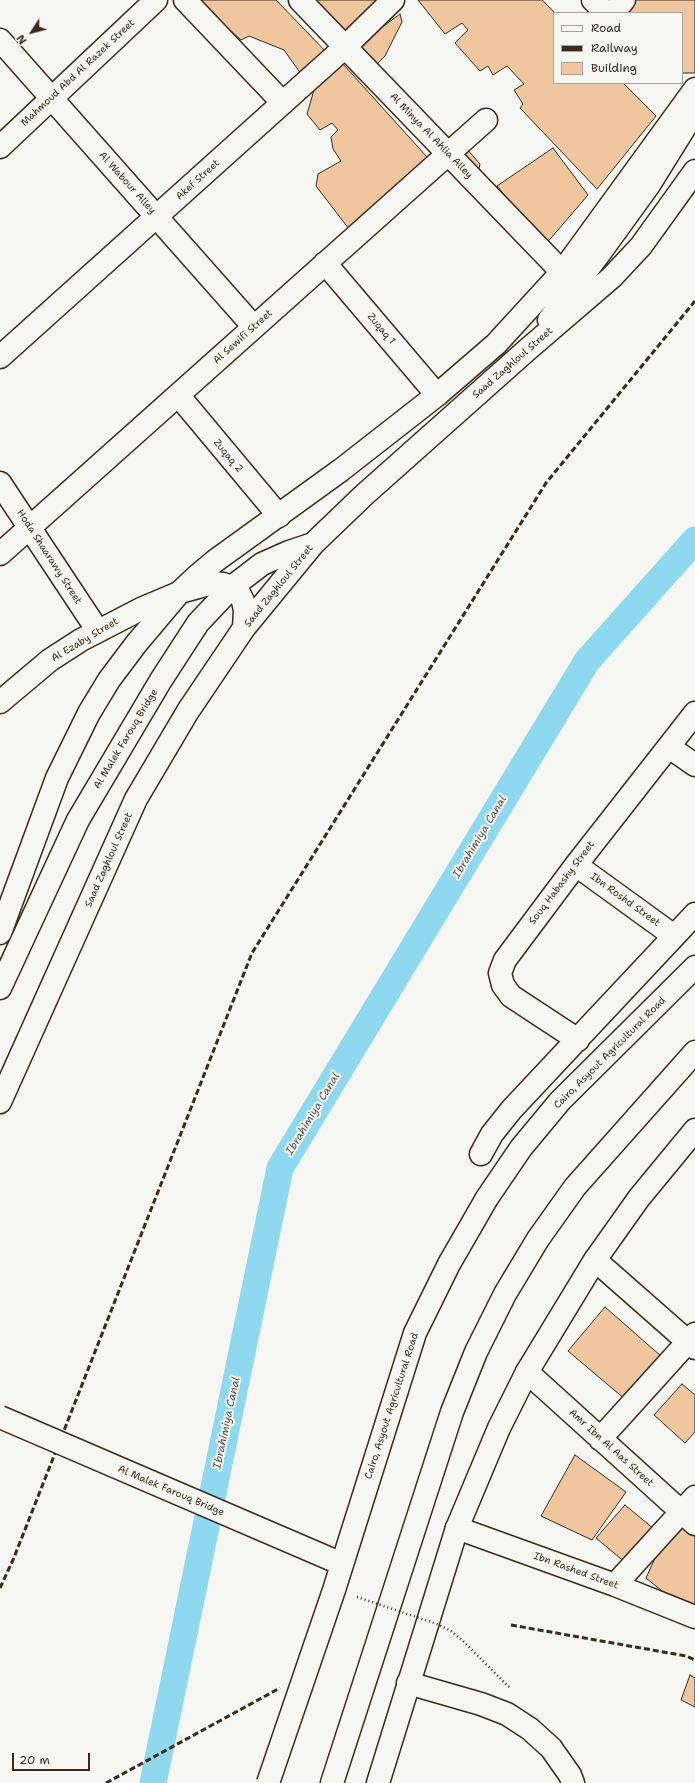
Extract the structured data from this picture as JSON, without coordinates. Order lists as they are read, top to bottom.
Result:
{
  "streets": {
    "main road": [
      "Mahmoud Abd Al Razek Street",
      "Al Minya Al Ahlia Alley",
      "Akef Street",
      "Al Wabour Alley",
      "Zuqaq 1",
      "Al Sewifi Street",
      "Saad Zaghloul Street",
      "Zuqaq 2",
      "Hoda Shaarawy Street",
      "Al Ezaby Street",
      "Al Malek Farouq Bridge",
      "Souq Habashy Street",
      "Ibn Roshd Street",
      "Cairo, Asyout Agricultural Road",
      "Amr Ibn Al Aas Street",
      "Ibn Rashed Street"
    ]
  },
  "crossings": [
    ["Mahmoud Abd Al Razek Street", "Al Wabour Alley"],
    ["Al Minya Al Ahlia Alley", "Akef Street"],
    ["Al Minya Al Ahlia Alley", "Al Sewifi Street"],
    ["Akef Street", "Al Wabour Alley"],
    ["Al Wabour Alley", "Al Sewifi Street"],
    ["Zuqaq 1", "Al Sewifi Street"],
    ["Al Sewifi Street", "Zuqaq 2"],
    ["Al Sewifi Street", "Hoda Shaarawy Street"],
    ["Saad Zaghloul Street", "Al Malek Farouq Bridge"],
    ["Hoda Shaarawy Street", "Al Ezaby Street"],
    ["Al Malek Farouq Bridge", "Cairo, Asyout Agricultural Road"],
    ["Souq Habashy Street", "Ibn Roshd Street"]
  ],
  "water": ["Ibrahimiya Canal"],
  "legend": ["Road", "Railway", "Building"],
  "scale_bar": "20 m",
  "north": "bottom left"
}
